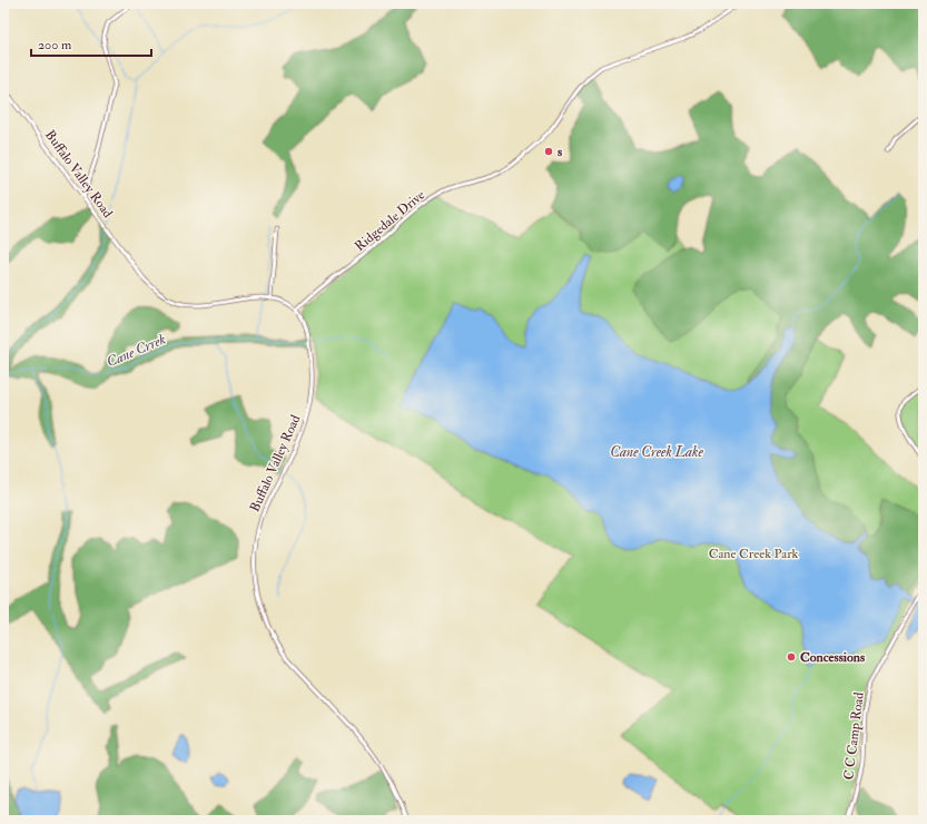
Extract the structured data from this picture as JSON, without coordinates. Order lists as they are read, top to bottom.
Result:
{
  "streets": {
    "street": ["Buffalo Valley Road", "Ridgedale Drive", "C C Camp Road"]
  },
  "crossings": [
    ["Buffalo Valley Road", "Ridgedale Drive"]
  ],
  "water": ["Cane Crrek", "Cane Creek Lake"],
  "parks": ["Cane Creek Park"],
  "places": ["s", "Concessions"],
  "scale_bar": "200 m"
}
